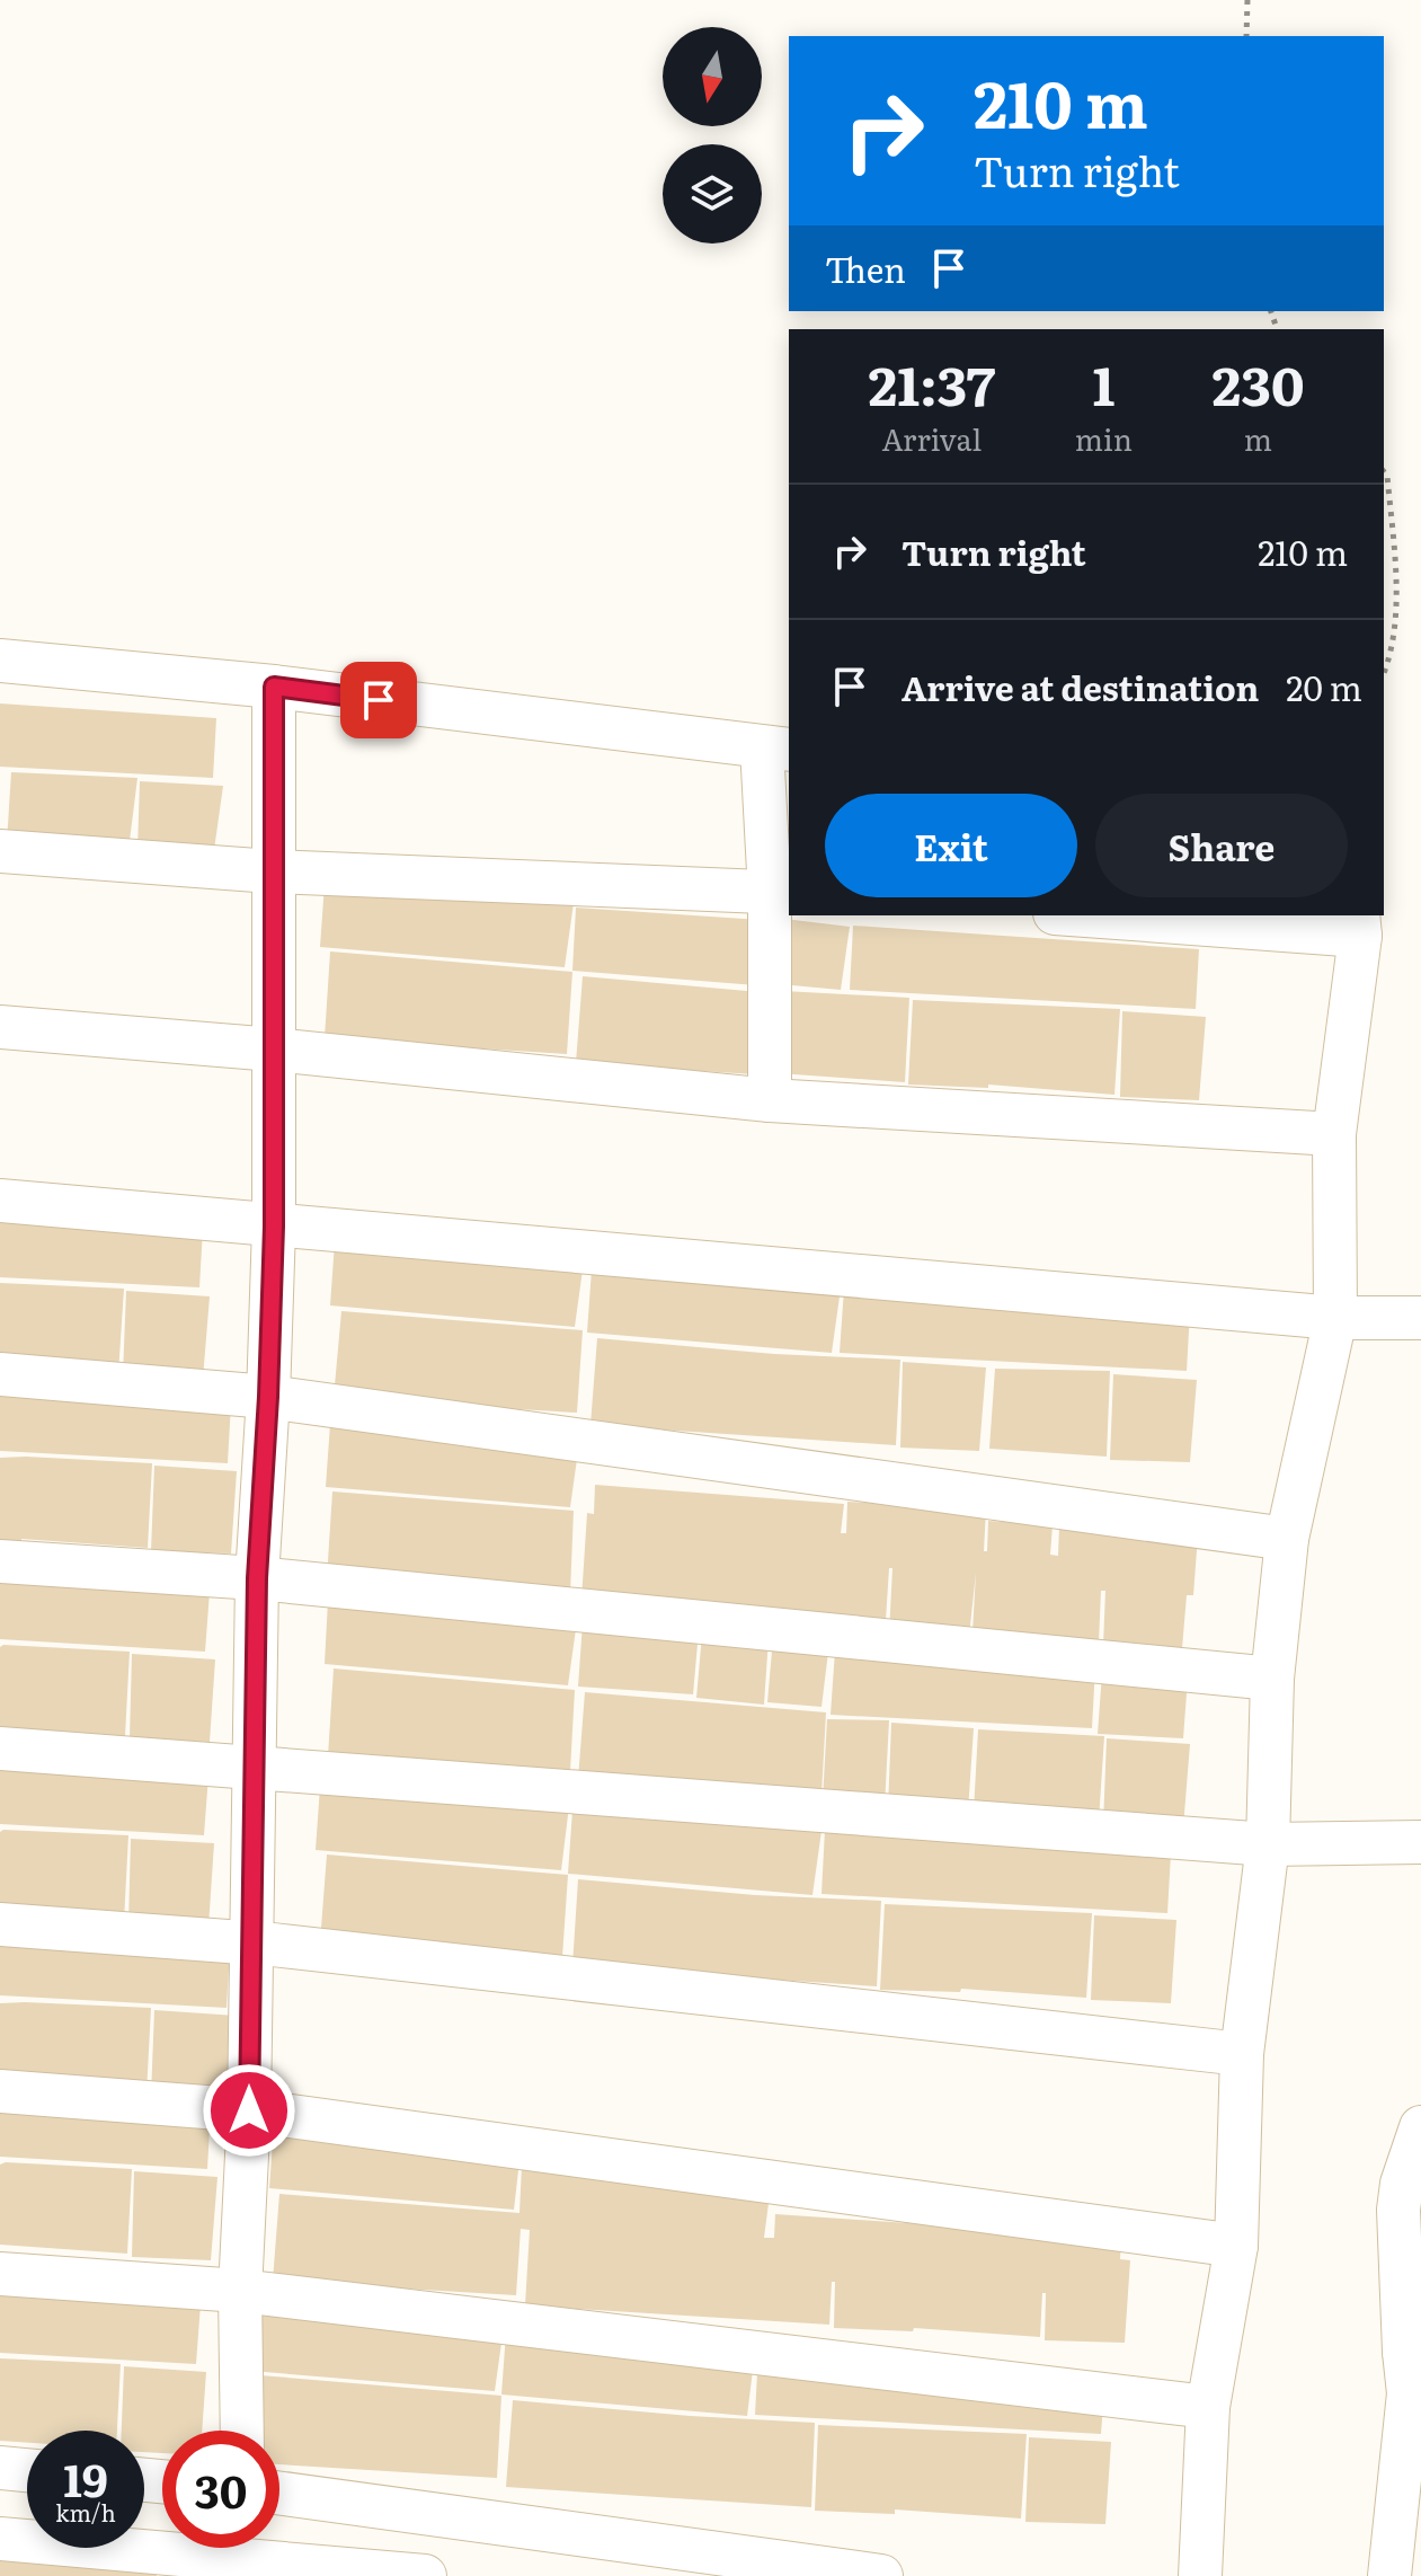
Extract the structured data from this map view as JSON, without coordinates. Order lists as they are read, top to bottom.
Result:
{
  "north": "bottom",
  "page": {
    "turn": ["210 m", "Turn right"],
    "then": "Then",
    "eta": [
      "21:37",
      "Arrival",
      "1",
      "min",
      "230",
      "m"
    ],
    "list": [
      {
        "name": "Turn right",
        "value": "210 m"
      },
      {
        "name": "Arrive at destination",
        "value": "20 m"
      }
    ],
    "buttons": ["Exit", "Share"],
    "speed": "19 km/h",
    "limit": "30"
  }
}
